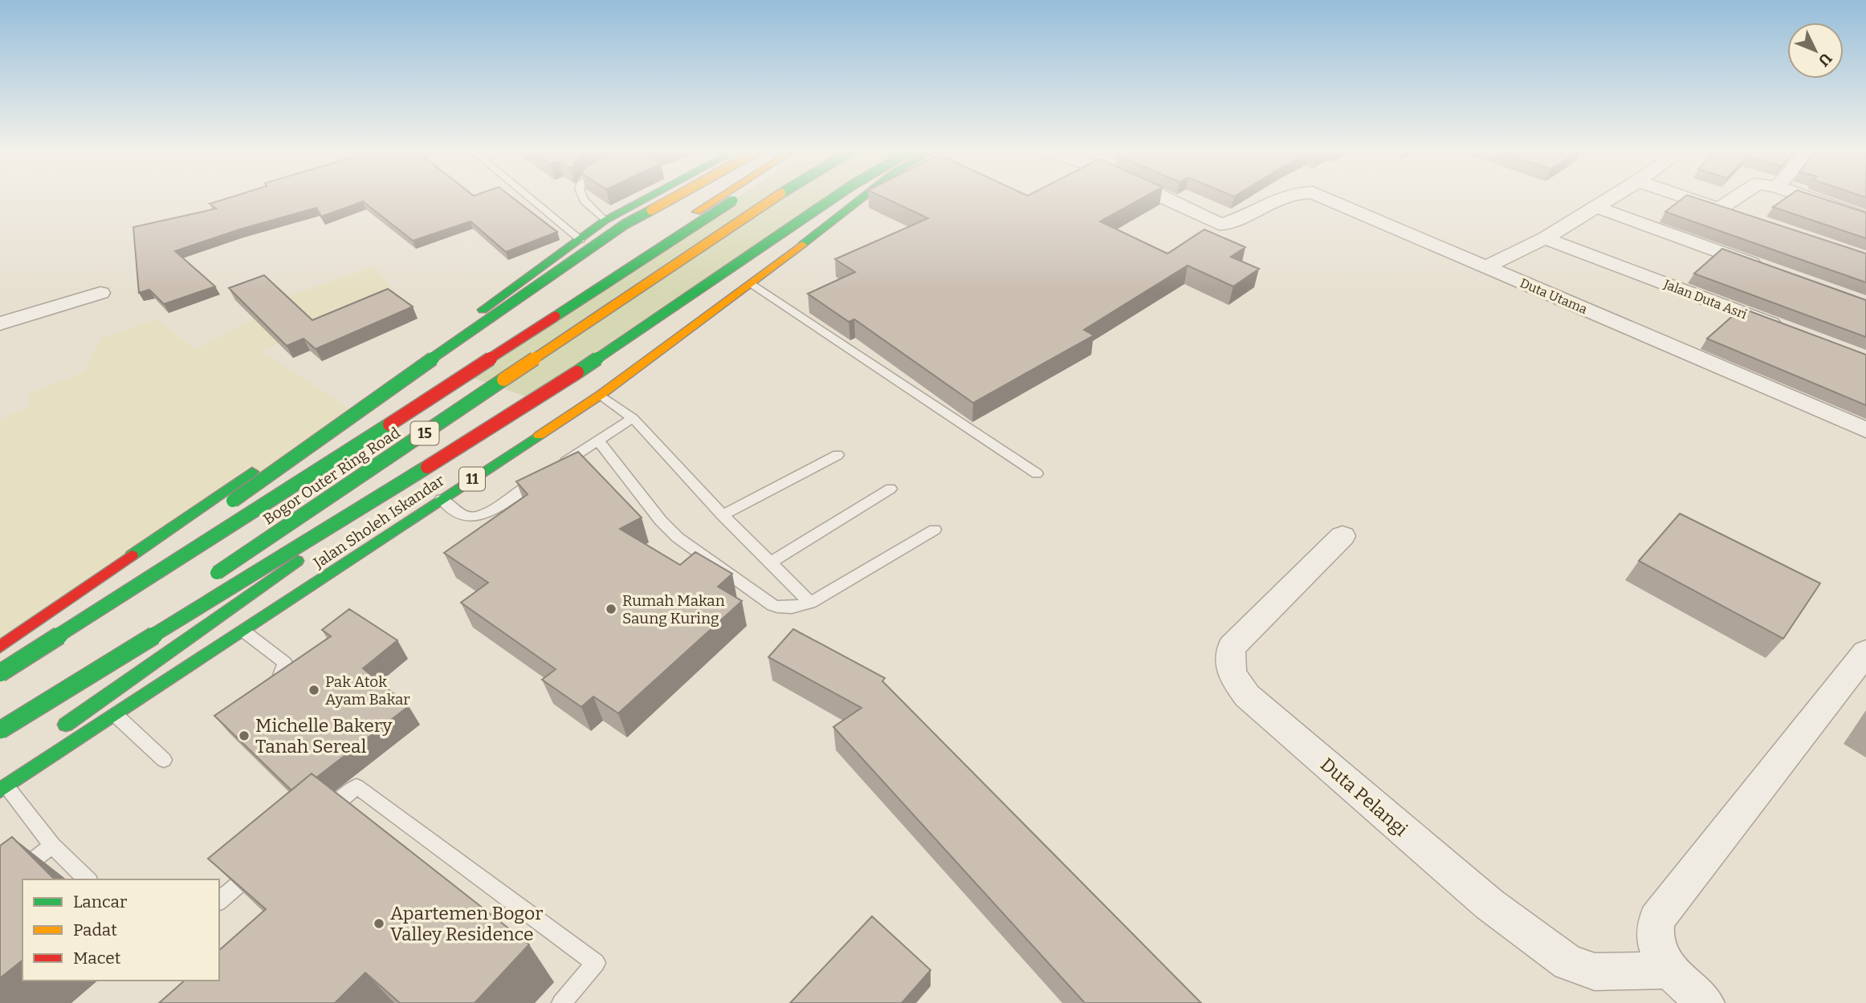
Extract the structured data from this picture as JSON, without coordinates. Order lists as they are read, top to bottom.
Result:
{
  "streets": {
    "highway": [
      "15",
      "Bogor Outer Ring Road",
      "11",
      "Jalan Sholeh Iskandar"
    ],
    "street": ["Duta Utama", "Jalan Duta Asri", "Duta Pelangi"]
  },
  "places": [
    "Rumah Makan Saung Kuring",
    "Pak Atok Ayam Bakar",
    "Michelle Bakery Tanah Sereal",
    "Apartemen Bogor Valley Residence"
  ],
  "legend": ["Lancar", "Padat", "Macet"],
  "north": "bottom right"
}
